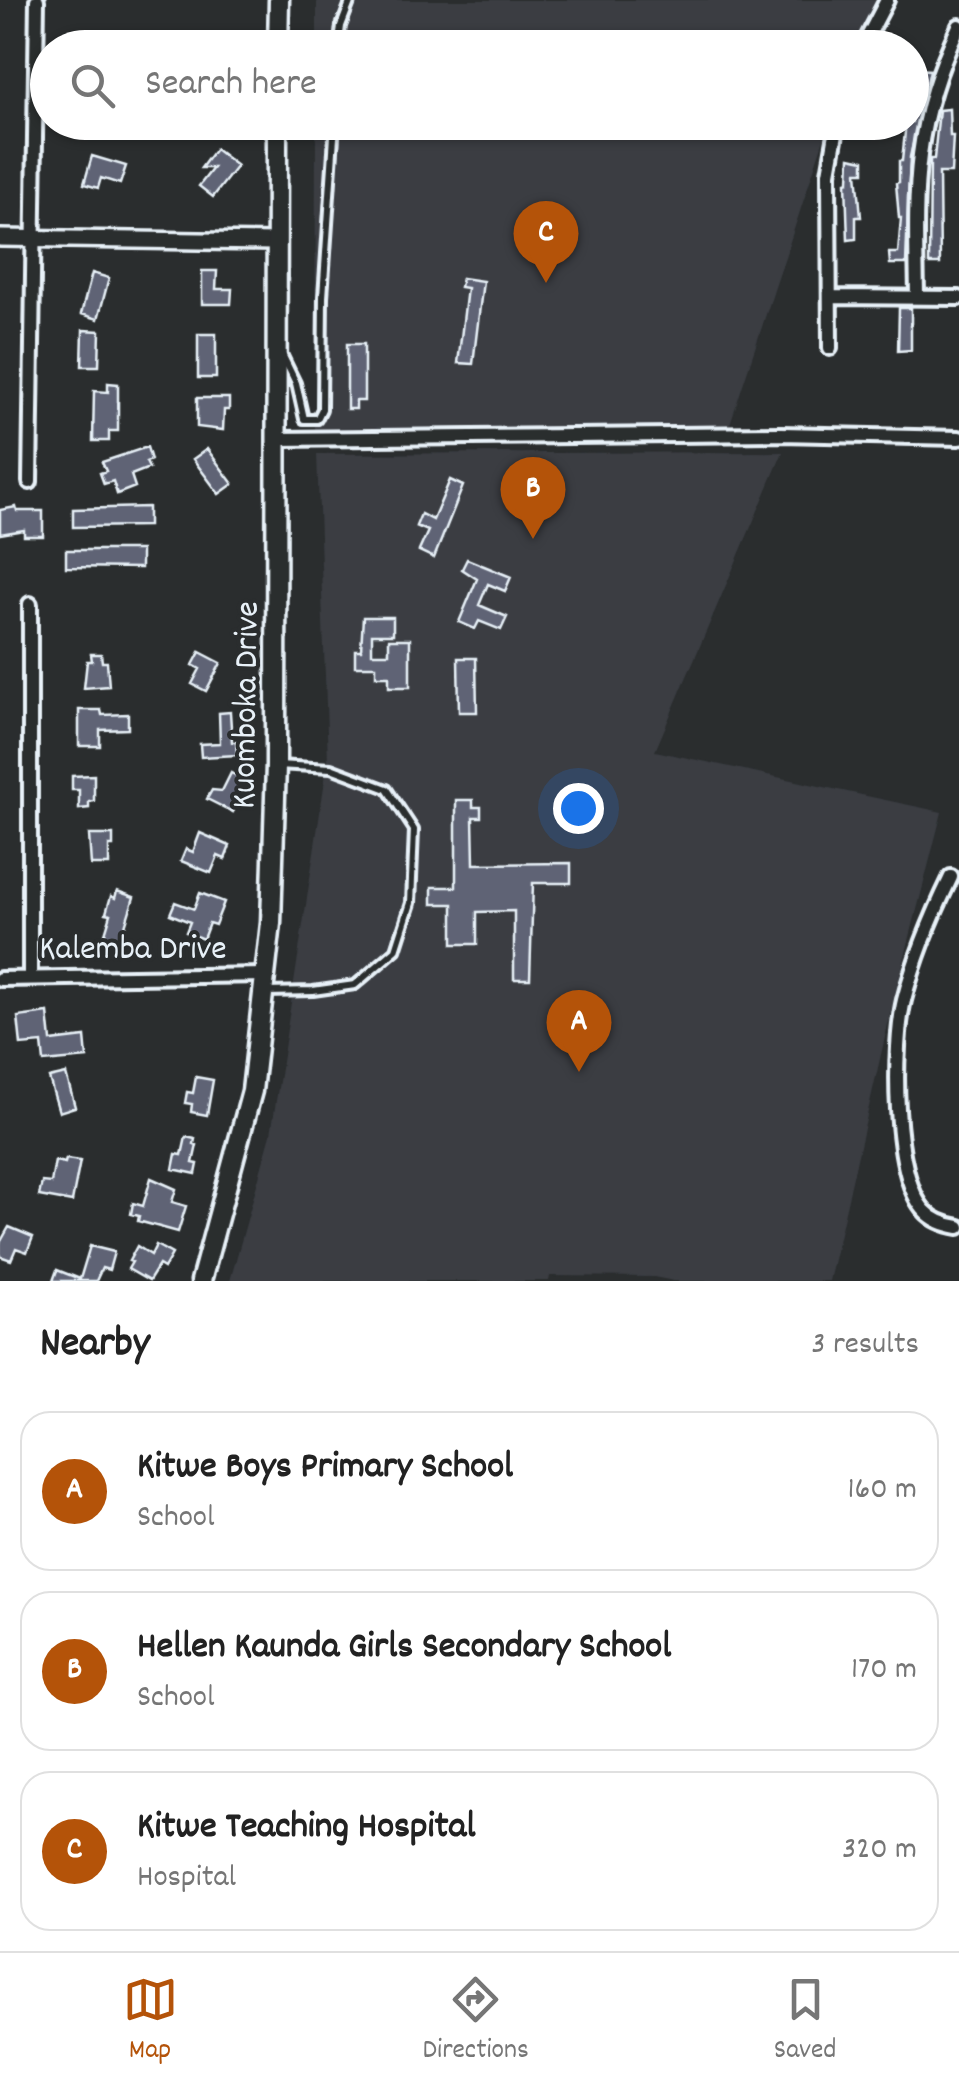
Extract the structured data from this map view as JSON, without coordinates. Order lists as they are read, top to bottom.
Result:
{
  "streets": {
    "main road": ["Kuomboka Drive"],
    "street": ["Kalemba Drive"]
  },
  "crossings": [
    ["Kuomboka Drive", "Kalemba Drive"]
  ],
  "page": {
    "search": "Search here",
    "pins": ["C", "B", "A"],
    "heading": ["Nearby", "3 results"],
    "list": [
      {
        "mark": "A",
        "name": "Kitwe Boys Primary School",
        "note": "School",
        "value": "160 m"
      },
      {
        "mark": "B",
        "name": "Hellen Kaunda Girls Secondary School",
        "note": "School",
        "value": "170 m"
      },
      {
        "mark": "C",
        "name": "Kitwe Teaching Hospital",
        "note": "Hospital",
        "value": "320 m"
      }
    ],
    "nav": ["Map", "Directions", "Saved"]
  }
}
